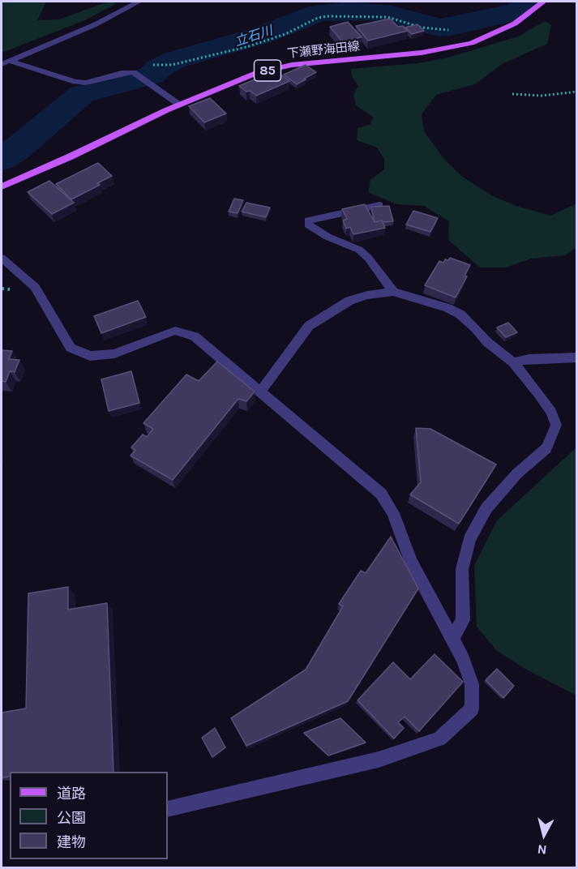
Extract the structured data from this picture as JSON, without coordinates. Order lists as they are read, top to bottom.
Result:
{
  "streets": {
    "main road": ["下瀬野海田線", "85"]
  },
  "water": ["立石川"],
  "legend": ["道路", "公園", "建物"],
  "north": "bottom"
}
